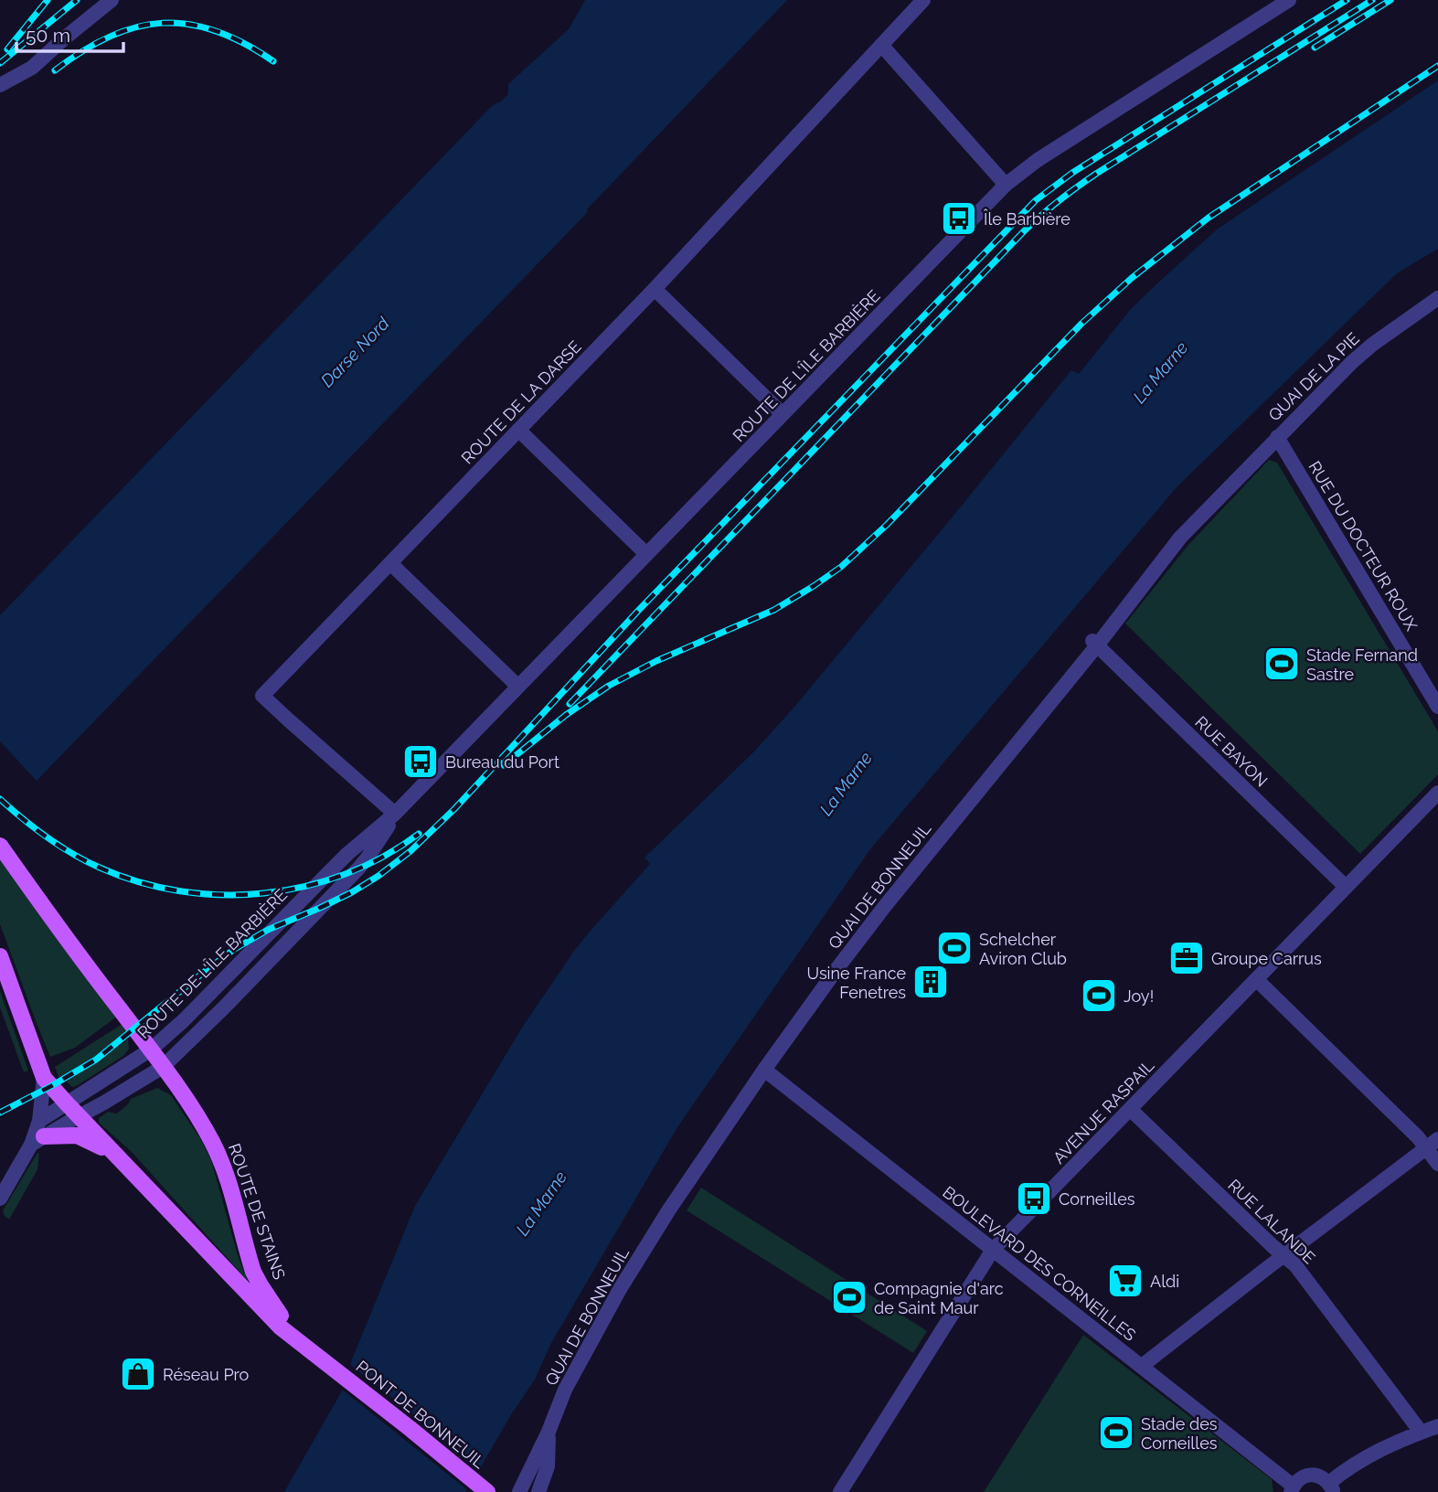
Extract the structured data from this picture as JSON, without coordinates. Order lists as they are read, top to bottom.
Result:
{
  "streets": {
    "main road": ["ROUTE DE STAINS", "PONT DE BONNEUIL"],
    "street": [
      "ROUTE DE L'ÎLE BARBIÈRE",
      "QUAI DE LA PIE",
      "ROUTE DE LA DARSE",
      "RUE DU DOCTEUR ROUX",
      "RUE BAYON",
      "QUAI DE BONNEUIL",
      "AVENUE RASPAIL",
      "RUE LALANDE",
      "BOULEVARD DES CORNEILLES"
    ]
  },
  "crossings": [
    ["ROUTE DE L'ÎLE BARBIÈRE", "ROUTE DE LA DARSE"],
    ["ROUTE DE L'ÎLE BARBIÈRE", "ROUTE DE STAINS"],
    ["QUAI DE LA PIE", "RUE DU DOCTEUR ROUX"],
    ["QUAI DE LA PIE", "QUAI DE BONNEUIL"],
    ["RUE DU DOCTEUR ROUX", "QUAI DE BONNEUIL"],
    ["RUE BAYON", "QUAI DE BONNEUIL"],
    ["RUE BAYON", "AVENUE RASPAIL"],
    ["QUAI DE BONNEUIL", "BOULEVARD DES CORNEILLES"],
    ["AVENUE RASPAIL", "RUE LALANDE"],
    ["AVENUE RASPAIL", "BOULEVARD DES CORNEILLES"],
    ["ROUTE DE STAINS", "PONT DE BONNEUIL"]
  ],
  "water": ["Darse Nord", "La Marne"],
  "places": {
    "bus stop": ["Île Barbière", "Bureau du Port", "Corneilles"],
    "sports": [
      "Stade Fernand Sastre",
      "Schelcher Aviron Club",
      "Joy!",
      "Compagnie d'arc de Saint Maur",
      "Stade des Corneilles"
    ],
    "office": ["Groupe Carrus"],
    "building": ["Usine France Fenetres"],
    "supermarket": ["Aldi"],
    "shop": ["Réseau Pro"]
  },
  "scale_bar": "50 m"
}
